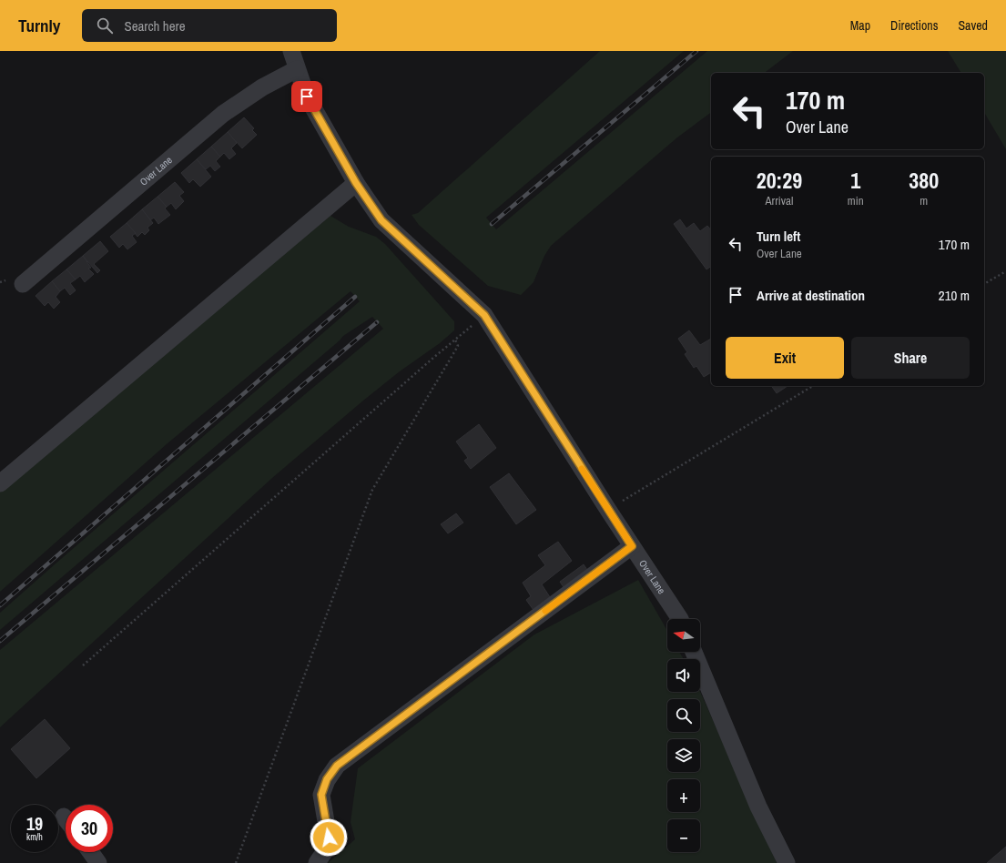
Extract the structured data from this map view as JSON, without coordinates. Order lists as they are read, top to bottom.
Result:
{
  "streets": {
    "street": ["Over Lane"]
  },
  "north": "left",
  "page": {
    "header": "Turnly",
    "search": "Search here",
    "nav": ["Map", "Directions", "Saved"],
    "turn": ["170 m", "Over Lane"],
    "eta": [
      "20:29",
      "Arrival",
      "1",
      "min",
      "380",
      "m"
    ],
    "list": [
      {
        "name": "Turn left",
        "note": "Over Lane",
        "value": "170 m"
      },
      {
        "name": "Arrive at destination",
        "value": "210 m"
      }
    ],
    "buttons": ["Exit", "Share"],
    "map_buttons": ["+", "−"],
    "speed": "19 km/h",
    "limit": "30"
  }
}
